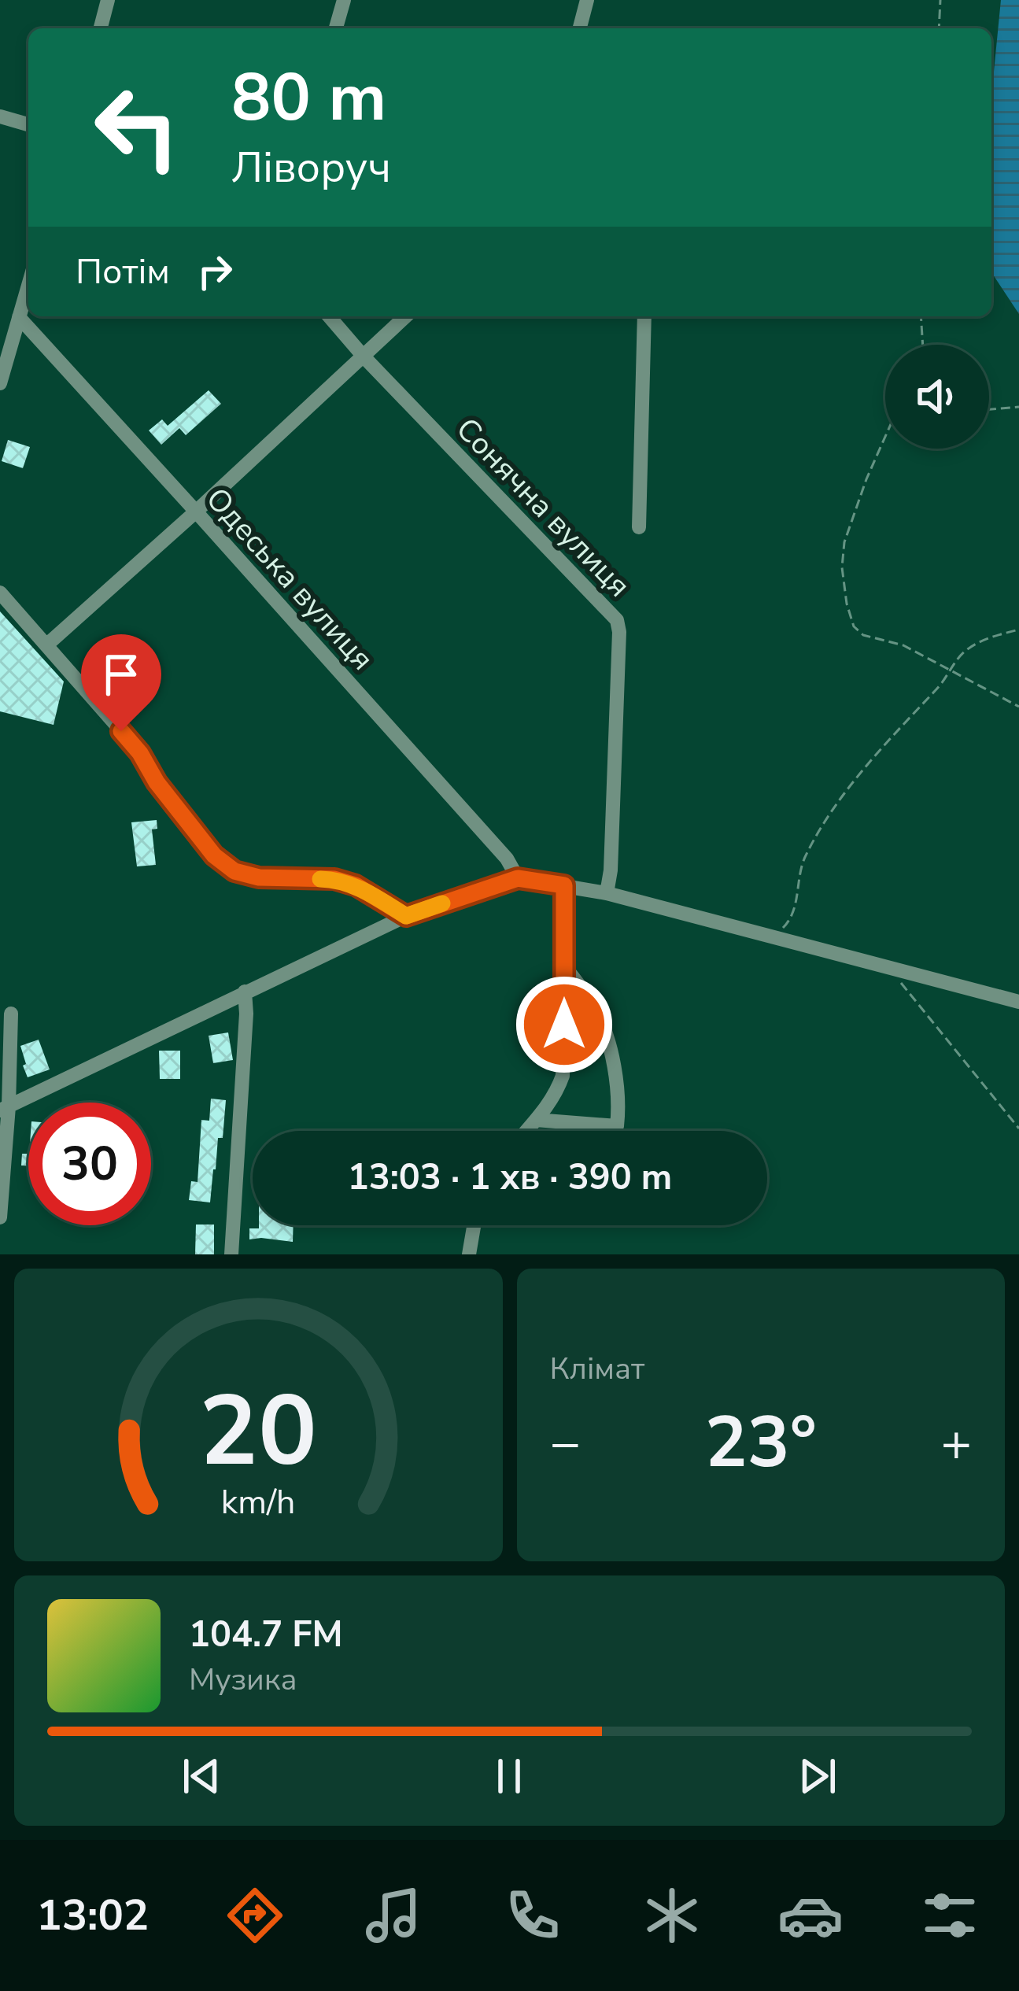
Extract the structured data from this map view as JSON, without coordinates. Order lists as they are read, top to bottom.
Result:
{
  "streets": {
    "street": ["Сонячна вулиця", "Одеська вулиця"]
  },
  "page": {
    "turn": ["80 m", "Ліворуч"],
    "then": "Потім",
    "limit": "30",
    "trip": "13:03 · 1 хв · 390 m",
    "tile": "Клімат",
    "heat": ["−", "23°", "+"],
    "song": ["104.7 FM", "Музика"],
    "tabs": "13:02",
    "gauge": ["20", "km/h"]
  }
}
